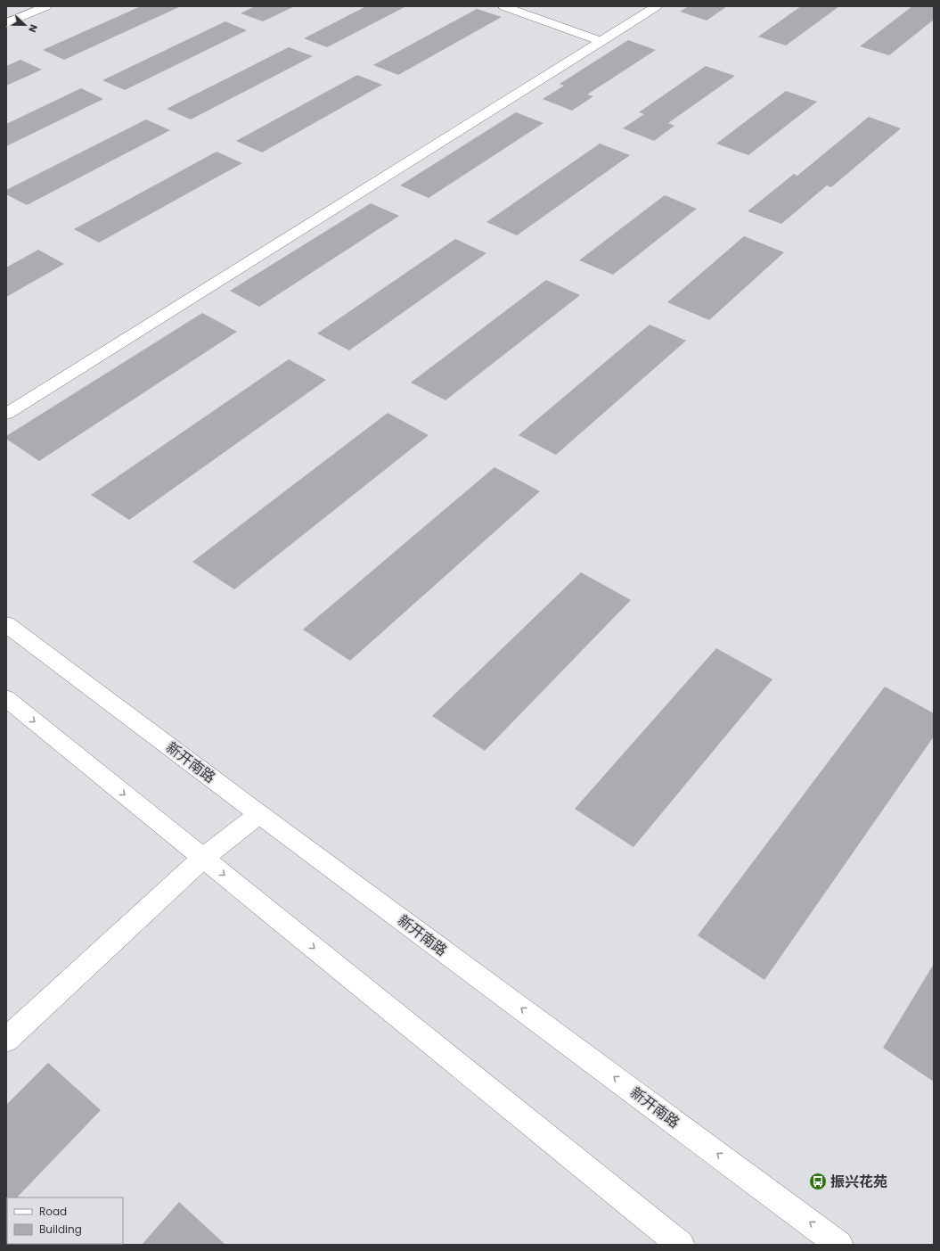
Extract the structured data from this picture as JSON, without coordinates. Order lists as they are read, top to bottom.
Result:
{
  "streets": {
    "street": ["新开南路"]
  },
  "places": {
    "bus stop": ["振兴花苑"]
  },
  "legend": ["Road", "Building"],
  "north": "right"
}
